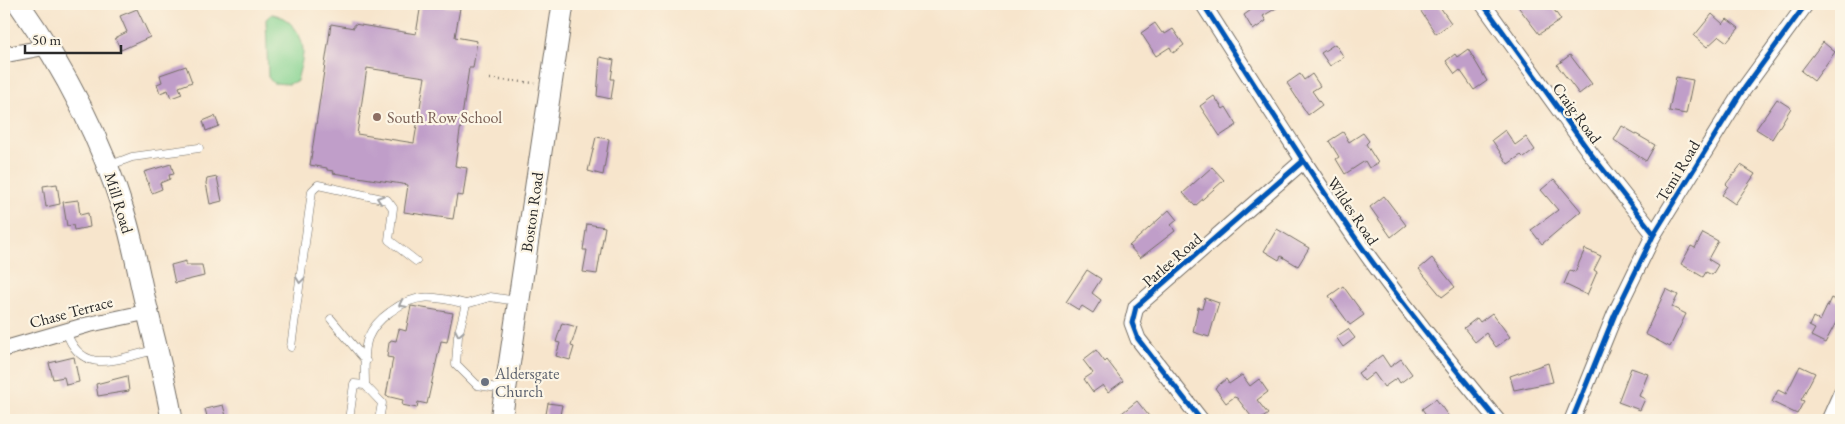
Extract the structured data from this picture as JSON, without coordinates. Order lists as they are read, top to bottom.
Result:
{
  "streets": {
    "main road": ["Mill Road", "Boston Road"],
    "street": [
      "Craig Road",
      "Temi Road",
      "Wildes Road",
      "Parlee Road",
      "Chase Terrace"
    ]
  },
  "crossings": [
    ["Craig Road", "Temi Road"],
    ["Mill Road", "Chase Terrace"],
    ["Wildes Road", "Parlee Road"]
  ],
  "places": ["South Row School", "Aldersgate Church"],
  "scale_bar": "50 m"
}
